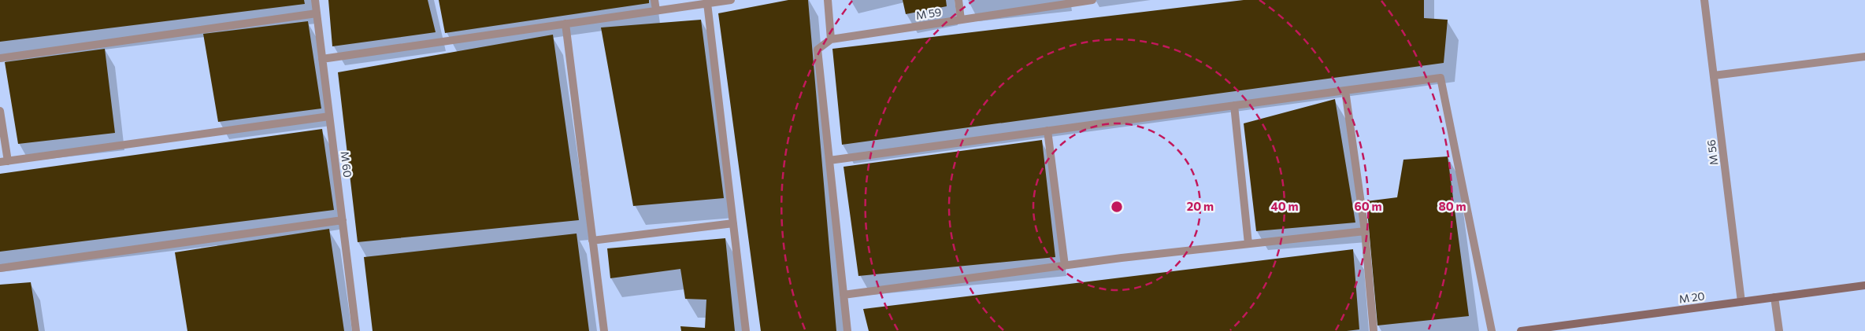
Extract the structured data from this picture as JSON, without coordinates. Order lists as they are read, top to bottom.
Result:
{
  "streets": {
    "street": [
      "M 59",
      "M 56",
      "M 60",
      "M 20"
    ]
  },
  "crossings": [
    ["M 56", "M 20"]
  ],
  "rings": [
    "20 m",
    "40 m",
    "60 m",
    "80 m"
  ]
}
